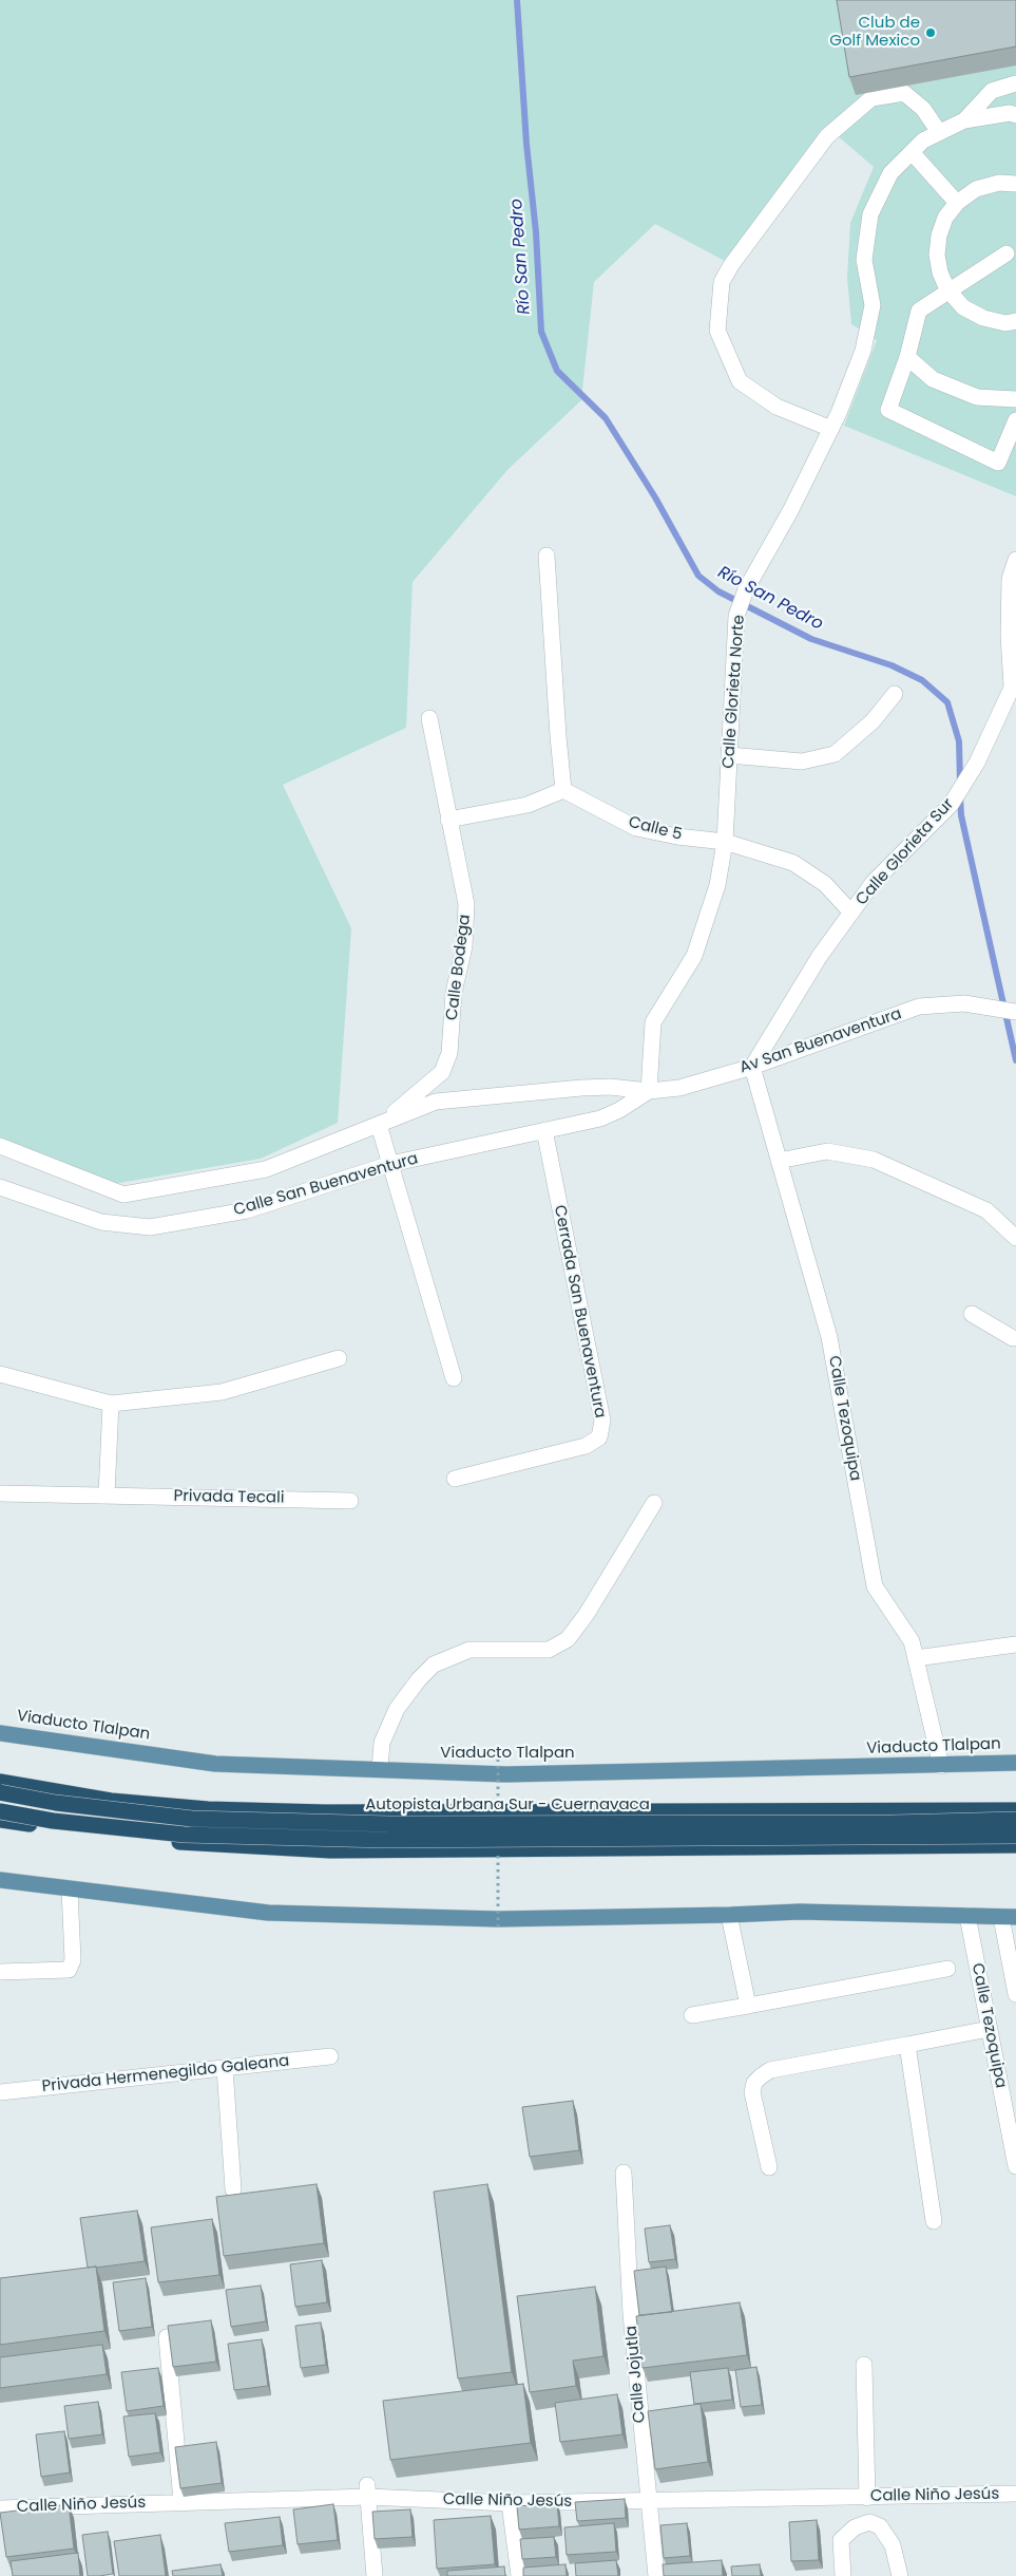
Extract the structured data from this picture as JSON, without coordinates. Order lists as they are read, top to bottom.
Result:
{
  "streets": {
    "highway": ["Autopista Urbana Sur - Cuernavaca"],
    "main road": ["Viaducto Tlalpan"],
    "street": [
      "Calle Glorieta Norte",
      "Calle 5",
      "Calle Glorieta Sur",
      "Calle Bodega",
      "Av San Buenaventura",
      "Calle San Buenaventura",
      "Cerrada San Buenaventura",
      "Calle Tezoquipa",
      "Privada Tecali",
      "Privada Hermenegildo Galeana",
      "Calle Jojutla",
      "Calle Niño Jesús"
    ]
  },
  "crossings": [
    ["Calle Glorieta Norte", "Calle 5"],
    ["Calle Glorieta Norte", "Calle San Buenaventura"],
    ["Calle 5", "Calle Glorieta Sur"],
    ["Calle Glorieta Sur", "Av San Buenaventura"],
    ["Calle Glorieta Sur", "Calle Tezoquipa"],
    ["Calle Bodega", "Calle San Buenaventura"],
    ["Av San Buenaventura", "Calle San Buenaventura"],
    ["Av San Buenaventura", "Calle Tezoquipa"],
    ["Calle San Buenaventura", "Cerrada San Buenaventura"],
    ["Calle Tezoquipa", "Viaducto Tlalpan"],
    ["Calle Jojutla", "Calle Niño Jesús"]
  ],
  "water": ["Río San Pedro"],
  "places": ["Club de Golf Mexico"]
}
